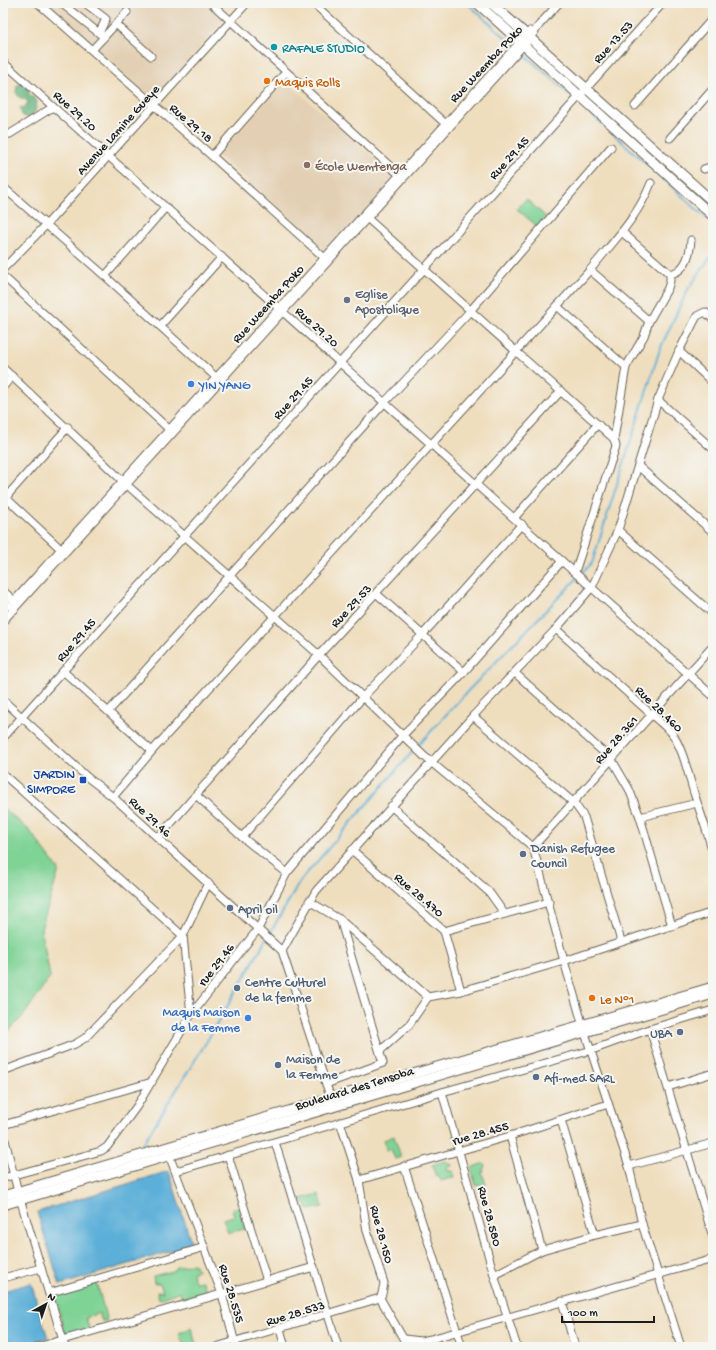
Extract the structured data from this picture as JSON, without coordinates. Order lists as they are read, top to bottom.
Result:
{
  "streets": {
    "main road": ["Boulevard des Tensoba"],
    "street": [
      "Rue 13.53",
      "Rue Weemba Poko",
      "Rue 29.20",
      "Rue 29.18",
      "Avenue Lamine Gueye",
      "Rue 29.45",
      "Rue 29.53",
      "Rue 28.460",
      "Rue 28.361",
      "Rue 29.46",
      "Rue 28.470",
      "rue 29.46",
      "rue 28.455",
      "Rue 28.580",
      "Rue 28.150",
      "Rue 28.535",
      "Rue 28.533"
    ]
  },
  "crossings": [
    ["Rue 13.53", "Rue 29.45"],
    ["Rue Weemba Poko", "Rue 29.20"],
    ["Rue Weemba Poko", "Rue 29.18"],
    ["Rue 29.20", "Avenue Lamine Gueye"],
    ["Rue 29.20", "Rue 29.45"],
    ["Rue 29.20", "Rue 29.53"],
    ["Rue 29.20", "rue 29.46"],
    ["Rue 29.18", "Avenue Lamine Gueye"],
    ["Rue 29.45", "Rue 29.46"],
    ["Rue 29.53", "Rue 29.46"],
    ["Rue 28.460", "Rue 28.361"],
    ["Rue 29.46", "rue 29.46"],
    ["Boulevard des Tensoba", "Rue 28.535"],
    ["rue 28.455", "Rue 28.580"],
    ["rue 28.455", "Rue 28.150"],
    ["Rue 28.150", "Rue 28.533"],
    ["Rue 28.535", "Rue 28.533"]
  ],
  "places": {
    "other": [
      "RAFALE STUDIO",
      "Maquis Rolls",
      "École Wemtenga",
      "Eglise Apostolique",
      "YIN YANG",
      "Danish Refugee Council",
      "April oil",
      "Centre Culturel de la femme",
      "Le N°1",
      "Maquis Maison de la Femme",
      "UBA",
      "Maison de la Femme",
      "Afi-med SARL"
    ],
    "transit": ["JARDIN SIMPORE"]
  },
  "scale_bar": "100 m",
  "north": "top right"
}
